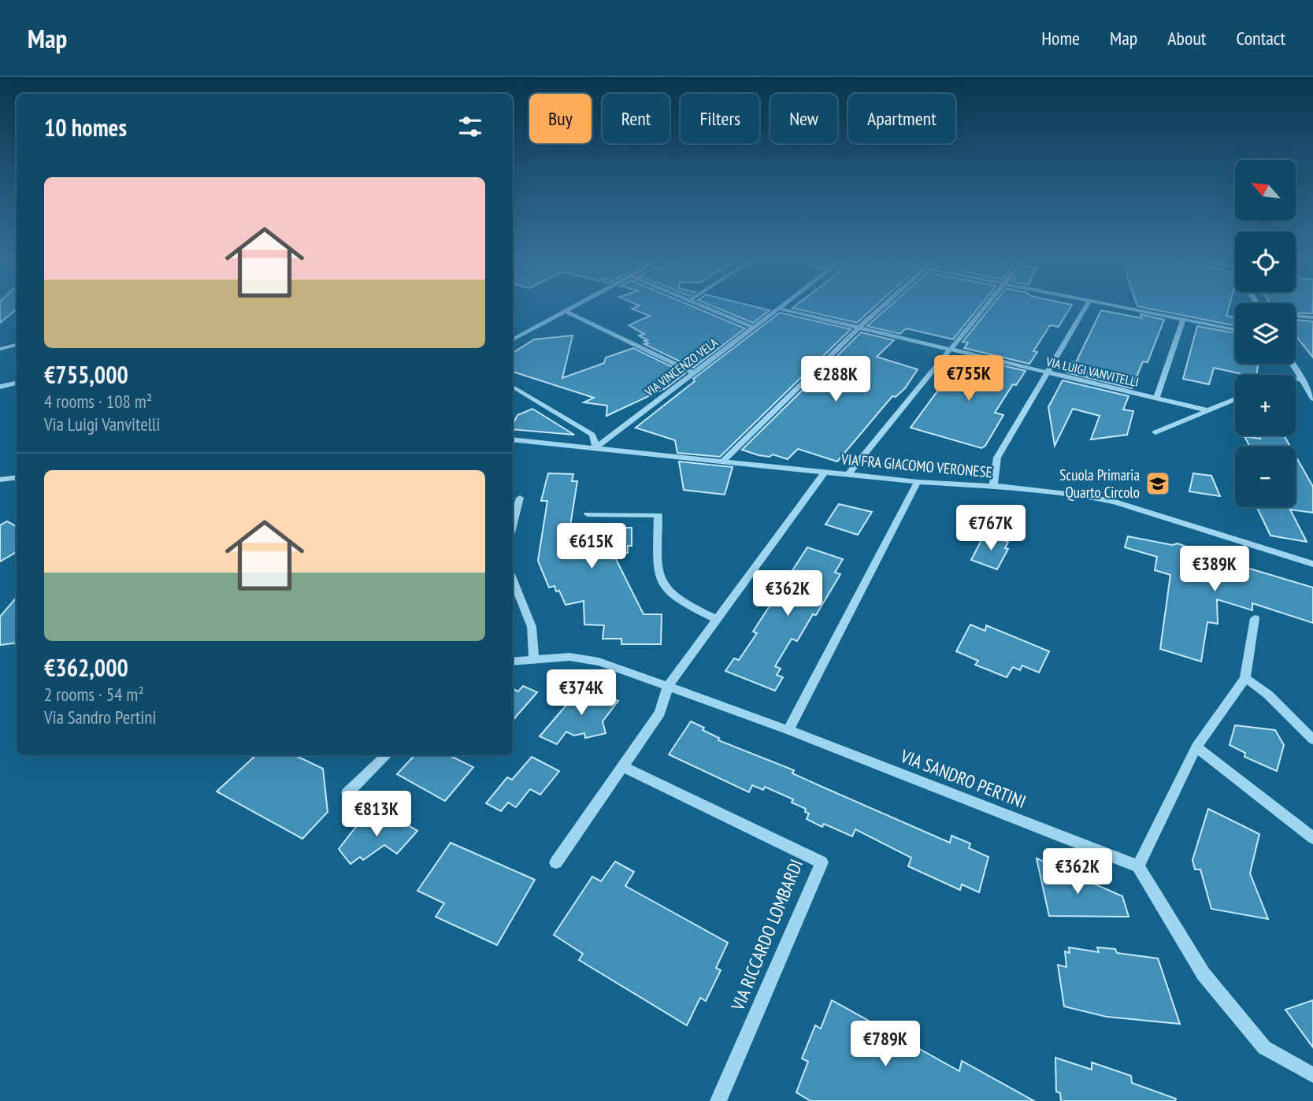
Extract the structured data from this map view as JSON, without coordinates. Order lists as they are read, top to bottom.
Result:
{
  "streets": {
    "street": [
      "VIA VINCENZO VELA",
      "VIA LUIGI VANVITELLI",
      "VIA FRA GIACOMO VERONESE",
      "VIA SANDRO PERTINI",
      "VIA RICCARDO LOMBARDI"
    ]
  },
  "crossings": [
    ["VIA VINCENZO VELA", "VIA LUIGI VANVITELLI"],
    ["VIA VINCENZO VELA", "VIA FRA GIACOMO VERONESE"]
  ],
  "places": {
    "school or university": ["Scuola Primaria Quarto Circolo"]
  },
  "north": "top left",
  "page": {
    "header": "Map",
    "nav": [
      "Home",
      "Map",
      "About",
      "Contact"
    ],
    "chip": [
      "Buy",
      "Rent",
      "Filters",
      "New",
      "Apartment"
    ],
    "heading": "10 homes",
    "map_buttons": ["+", "−"],
    "list": [
      {
        "name": "€755,000",
        "note": "4 rooms · 108 m² · Via Luigi Vanvitelli"
      },
      {
        "name": "€362,000",
        "note": "2 rooms · 54 m² · Via Sandro Pertini"
      }
    ],
    "price": [
      "€755K",
      "€288K",
      "€767K",
      "€615K",
      "€389K",
      "€362K",
      "€374K",
      "€813K",
      "€362K",
      "€789K"
    ]
  }
}
